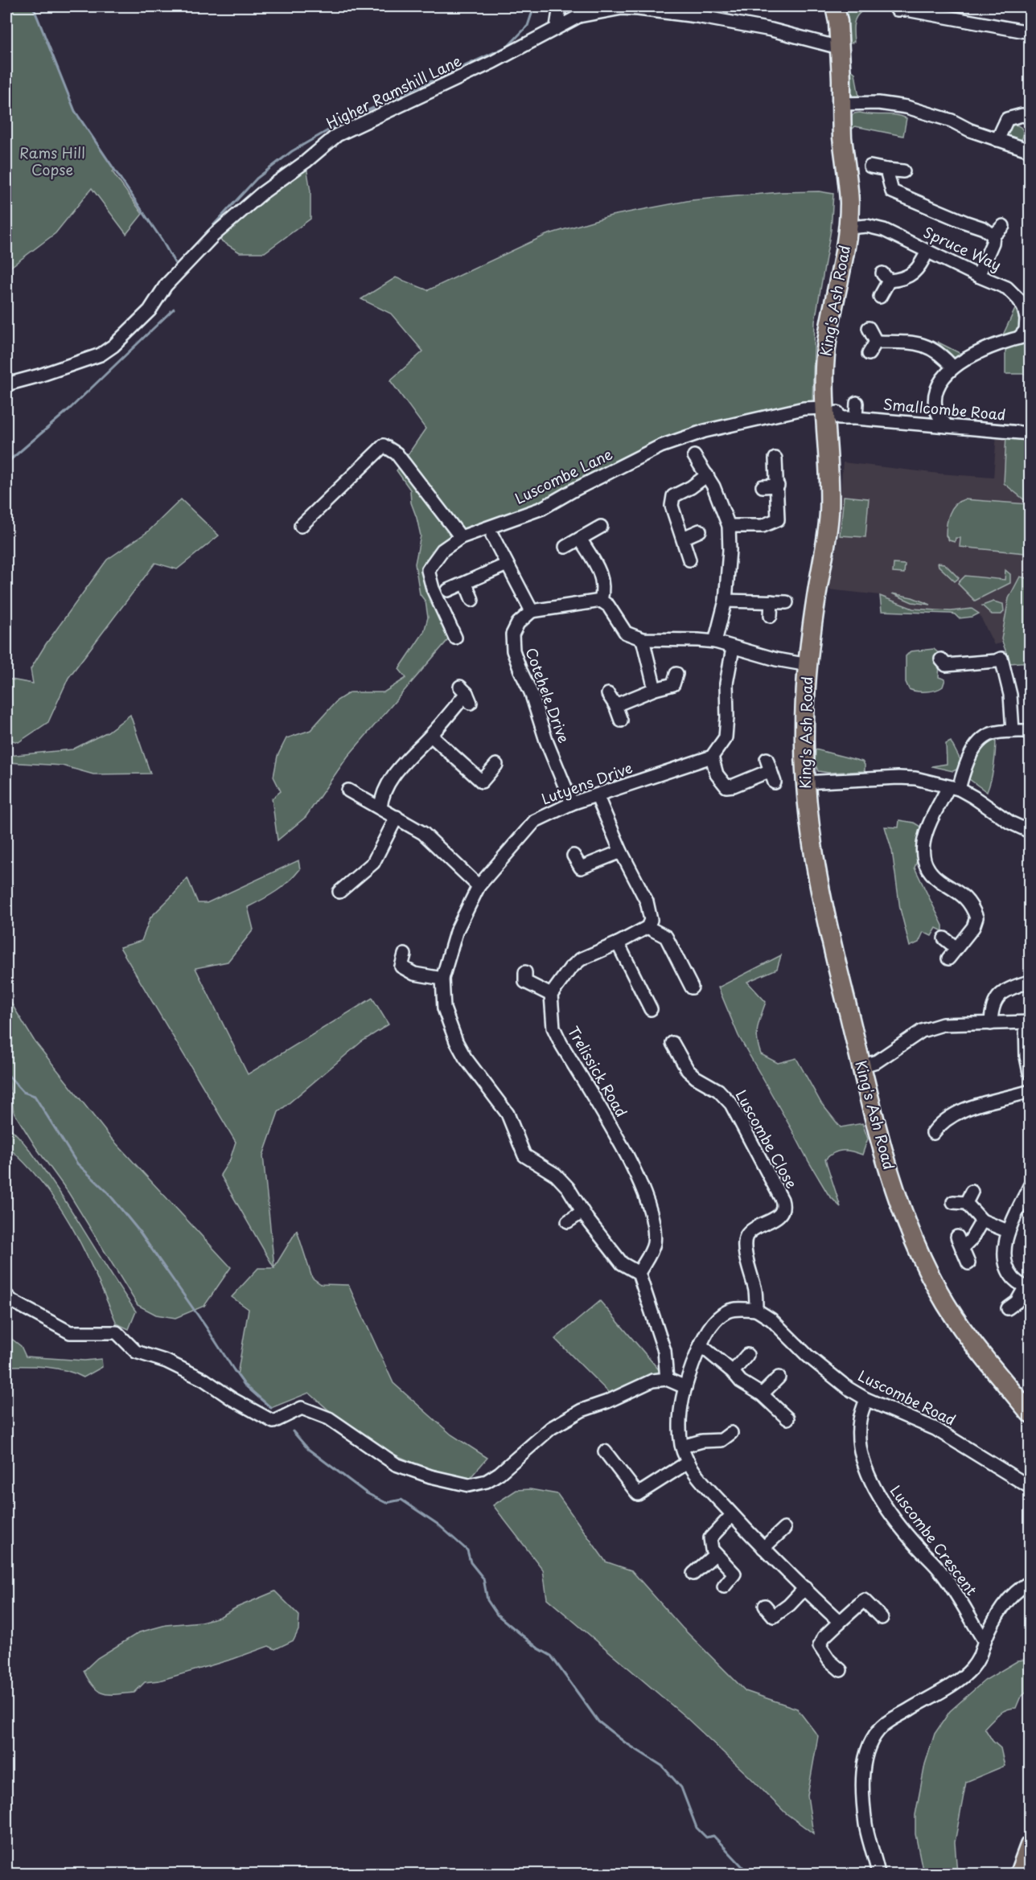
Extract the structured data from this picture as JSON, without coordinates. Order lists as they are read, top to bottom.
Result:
{
  "streets": {
    "highway": ["King's Ash Road"],
    "street": [
      "Higher Ramshill Lane",
      "Spruce Way",
      "Smallcombe Road",
      "Luscombe Lane",
      "Cotehele Drive",
      "Lutyens Drive",
      "Trelissick Road",
      "Luscombe Close",
      "Luscombe Road",
      "Luscombe Crescent"
    ]
  },
  "crossings": [
    ["Higher Ramshill Lane", "King's Ash Road"],
    ["Spruce Way", "King's Ash Road"],
    ["King's Ash Road", "Smallcombe Road"],
    ["King's Ash Road", "Luscombe Lane"],
    ["Smallcombe Road", "Luscombe Lane"],
    ["Cotehele Drive", "Lutyens Drive"],
    ["Lutyens Drive", "Trelissick Road"],
    ["Luscombe Close", "Luscombe Road"],
    ["Luscombe Road", "Luscombe Crescent"]
  ],
  "parks": ["Rams Hill Copse"]
}
